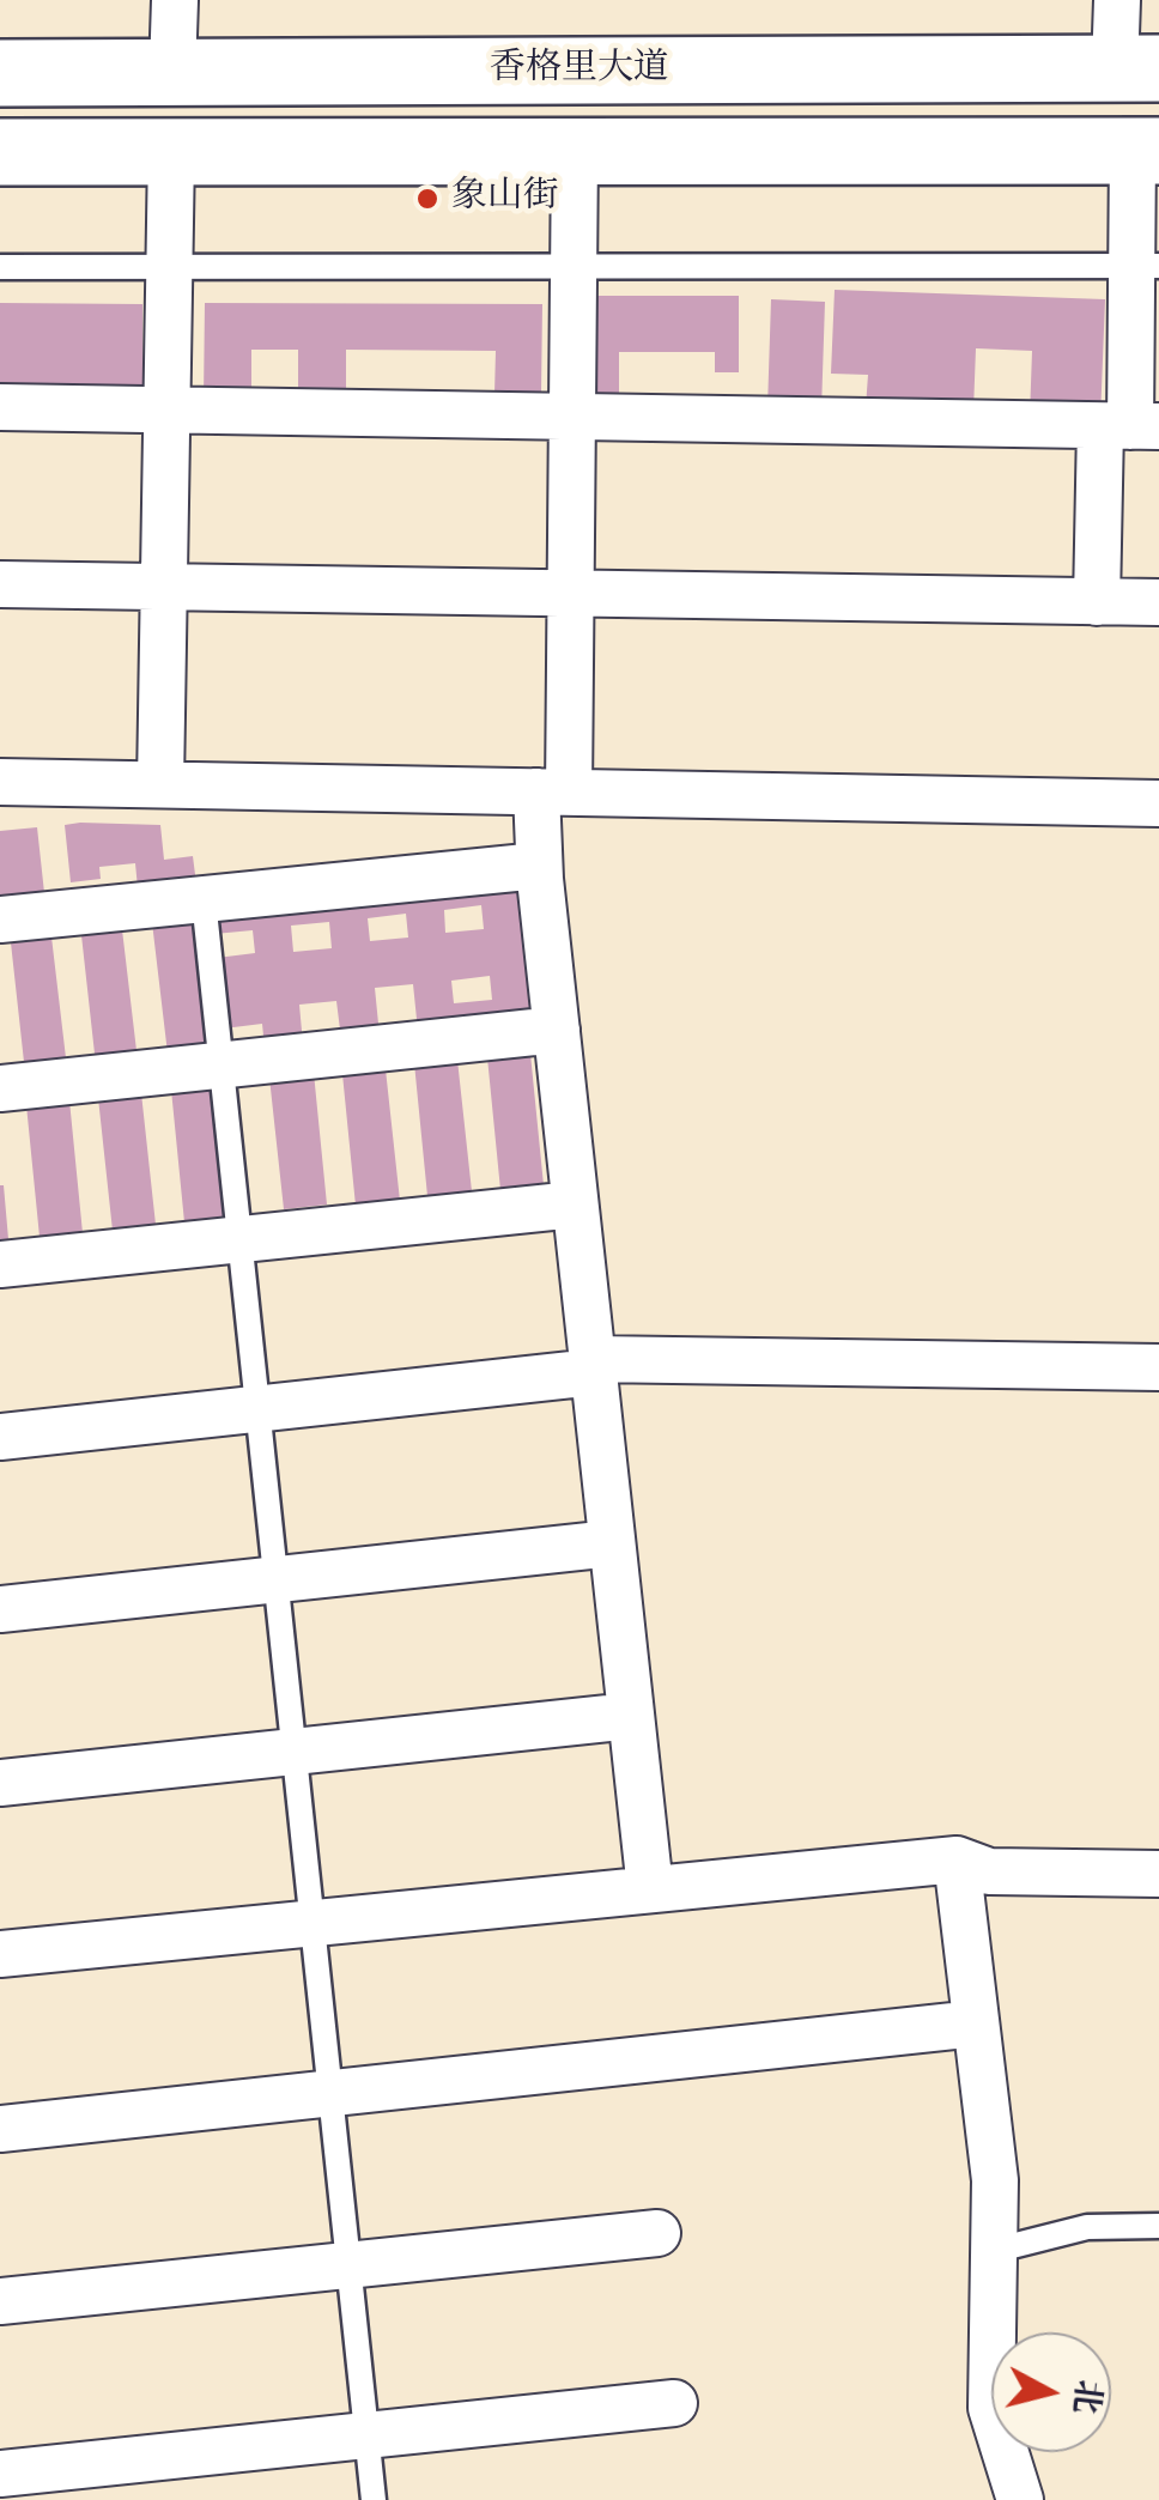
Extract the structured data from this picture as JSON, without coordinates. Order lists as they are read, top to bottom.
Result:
{
  "streets": {
    "main road": ["香格里大道"]
  },
  "places": ["象山街"],
  "north": "right"
}
